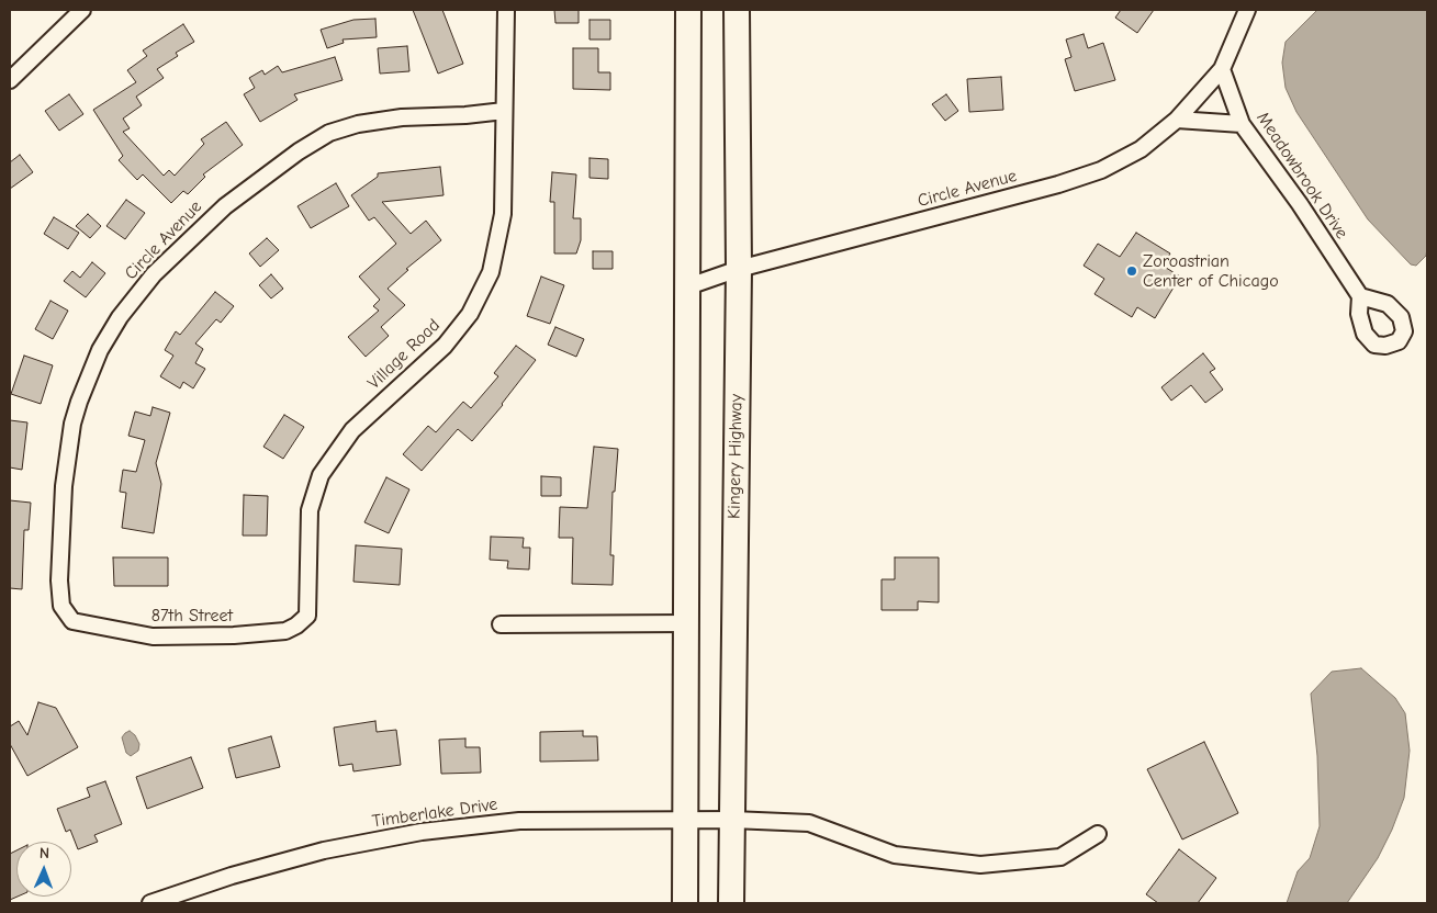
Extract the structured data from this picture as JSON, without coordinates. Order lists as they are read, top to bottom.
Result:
{
  "streets": {
    "main road": ["Kingery Highway"],
    "street": [
      "Meadowbrook Drive",
      "Circle Avenue",
      "Village Road",
      "87th Street",
      "Timberlake Drive"
    ]
  },
  "crossings": [
    ["Meadowbrook Drive", "Circle Avenue"],
    ["Circle Avenue", "Village Road"],
    ["Circle Avenue", "Kingery Highway"],
    ["Circle Avenue", "87th Street"],
    ["Village Road", "87th Street"],
    ["Kingery Highway", "Timberlake Drive"]
  ],
  "places": ["Zoroastrian Center of Chicago"],
  "north": "top"
}
